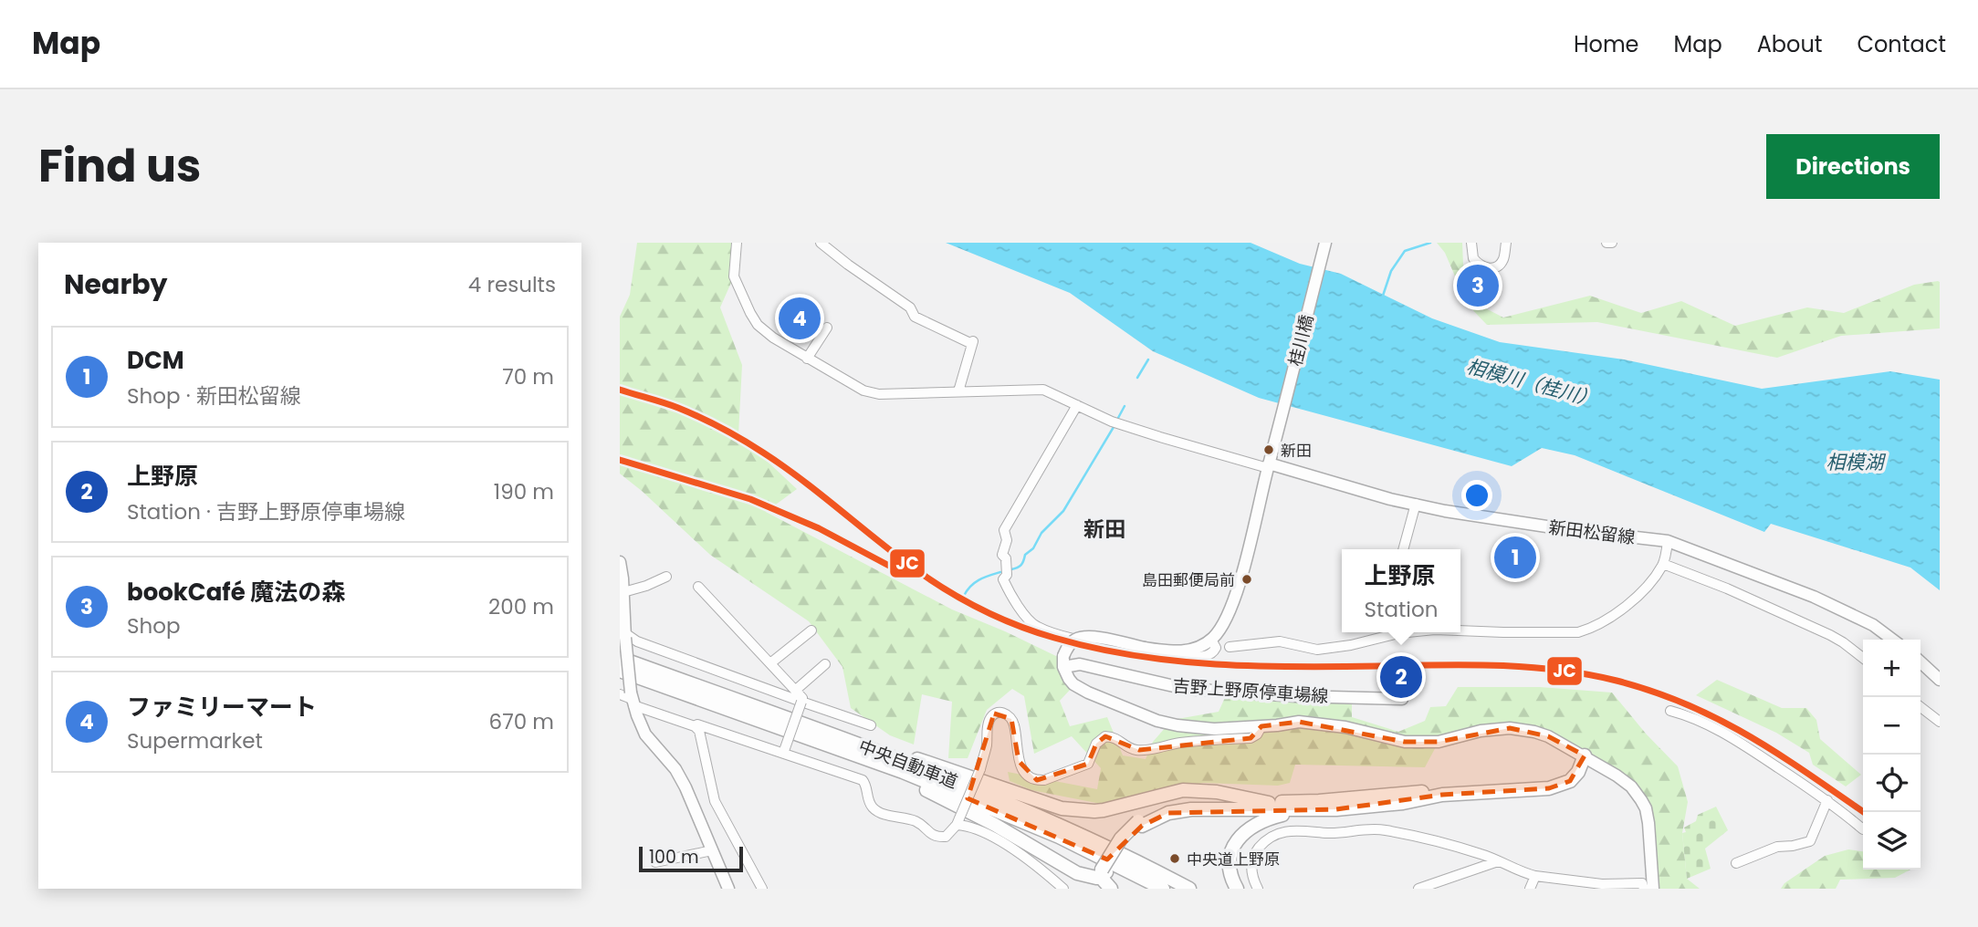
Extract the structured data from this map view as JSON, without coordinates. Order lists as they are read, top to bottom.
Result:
{
  "streets": {
    "highway": ["中央自動車道"],
    "main road": ["桂川橋", "新田松留線", "吉野上野原停車場線"]
  },
  "crossings": [
    ["桂川橋", "新田松留線"]
  ],
  "districts": ["新田"],
  "water": ["相模川（桂川）", "相模湖"],
  "places": ["新田", "島田郵便局前", "中央道上野原"],
  "lines": ["transit line JC"],
  "scale_bar": "100 m",
  "page": {
    "header": "Map",
    "nav": [
      "Home",
      "Map",
      "About",
      "Contact"
    ],
    "title": "Find us",
    "buttons": "Directions",
    "heading": ["Nearby", "4 results"],
    "pins": [
      "3",
      "4",
      "1",
      "2"
    ],
    "list": [
      {
        "mark": "1",
        "name": "DCM",
        "note": "Shop · 新田松留線",
        "value": "70 m"
      },
      {
        "mark": "2",
        "name": "上野原",
        "note": "Station · 吉野上野原停車場線",
        "value": "190 m"
      },
      {
        "mark": "3",
        "name": "bookCafé 魔法の森",
        "note": "Shop",
        "value": "200 m"
      },
      {
        "mark": "4",
        "name": "ファミリーマート",
        "note": "Supermarket",
        "value": "670 m"
      }
    ],
    "popup": ["上野原", "Station"],
    "map_buttons": ["+", "−"],
    "scale": "100 m"
  }
}
